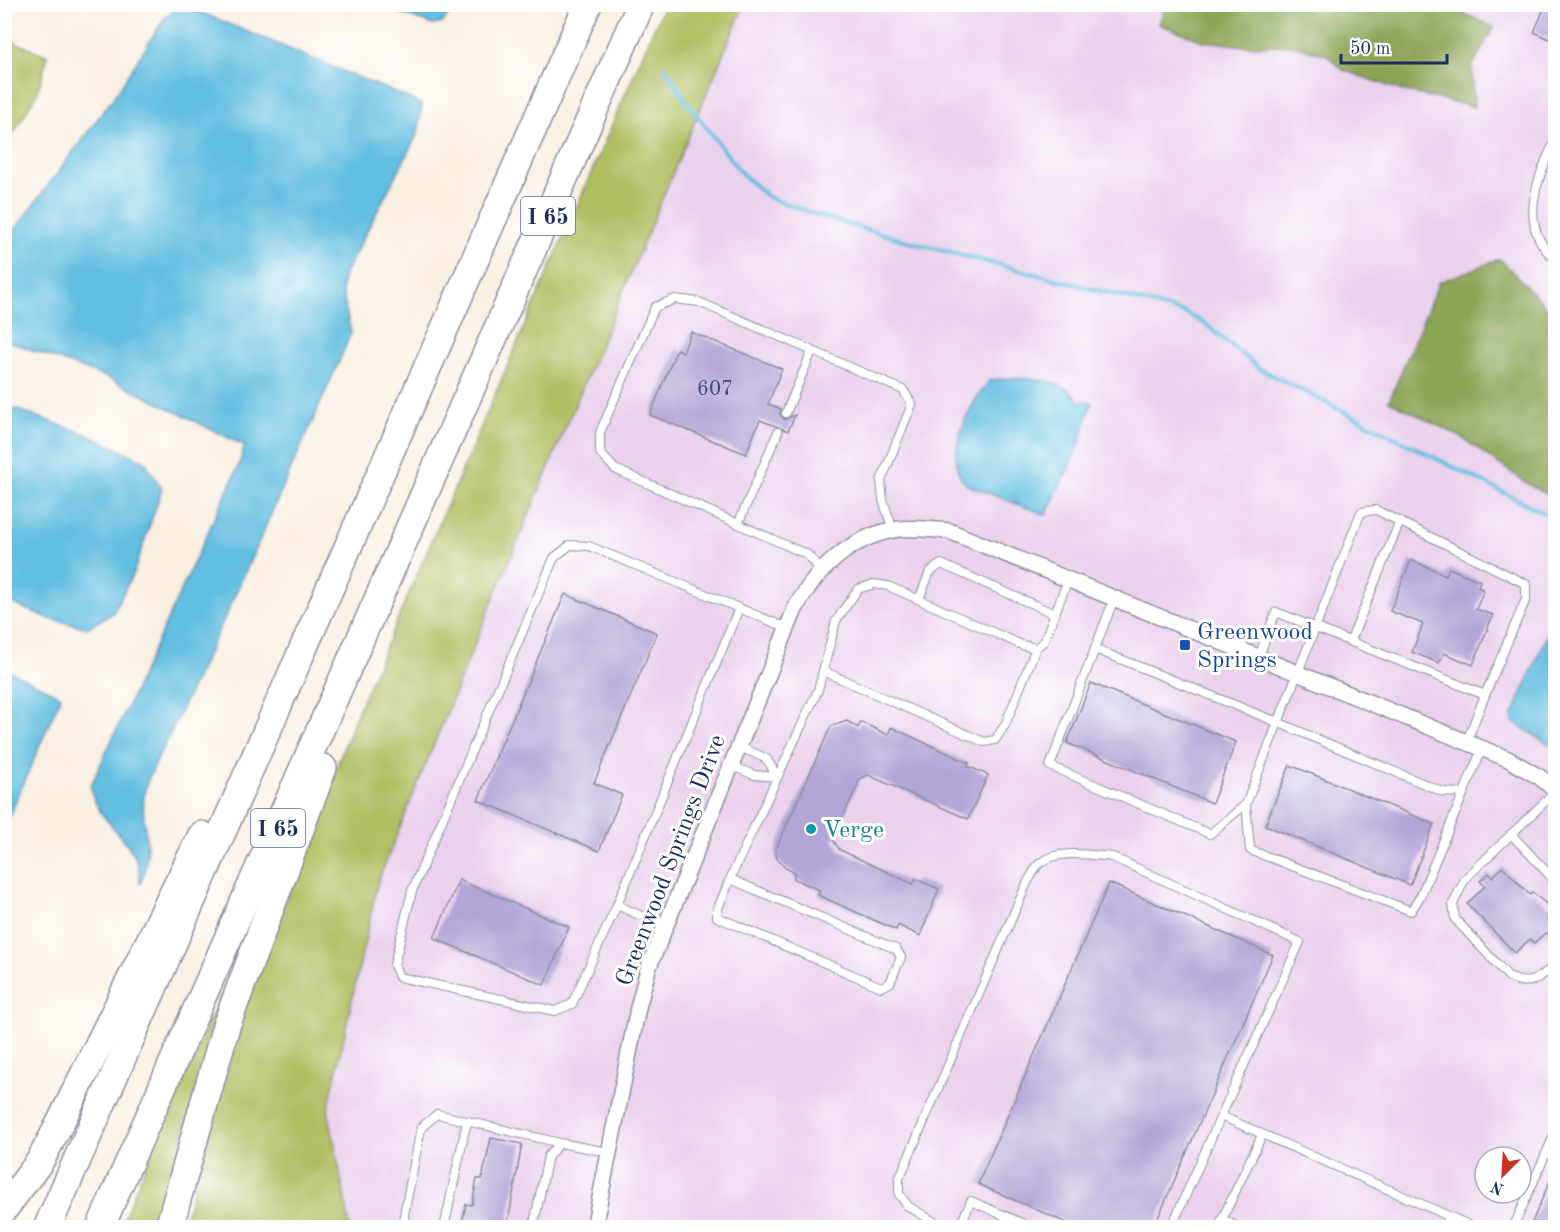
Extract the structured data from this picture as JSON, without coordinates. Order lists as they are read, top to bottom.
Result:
{
  "streets": {
    "highway": ["I 65"],
    "street": ["Greenwood Springs Drive"]
  },
  "places": {
    "transit": ["Greenwood Springs"],
    "other": ["Verge"]
  },
  "house_numbers": ["607"],
  "scale_bar": "50 m",
  "north": "bottom left"
}
